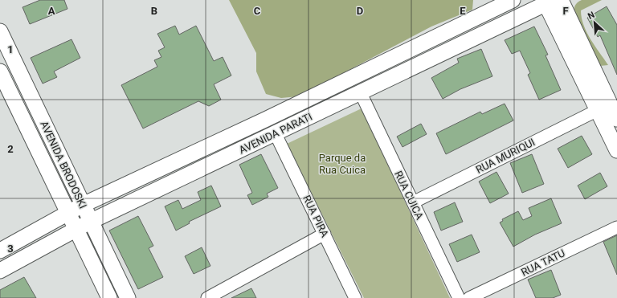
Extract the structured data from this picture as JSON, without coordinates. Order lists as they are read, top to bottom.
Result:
{
  "streets": {
    "street": [
      "AVENIDA PARATI",
      "RUA MURIQUI",
      "AVENIDA BRODOSKI",
      "RUA CUICA",
      "RUA PIRA",
      "RUA TATU"
    ]
  },
  "crossings": [
    ["AVENIDA PARATI", "AVENIDA BRODOSKI"],
    ["AVENIDA PARATI", "RUA CUICA"],
    ["AVENIDA PARATI", "RUA PIRA"],
    ["RUA MURIQUI", "RUA CUICA"]
  ],
  "parks": ["Parque da Rua Cuica"],
  "north": "top left",
  "grid": {
    "columns": [
      "A",
      "B",
      "C",
      "D",
      "E",
      "F"
    ],
    "rows": ["1", "2", "3"]
  }
}
